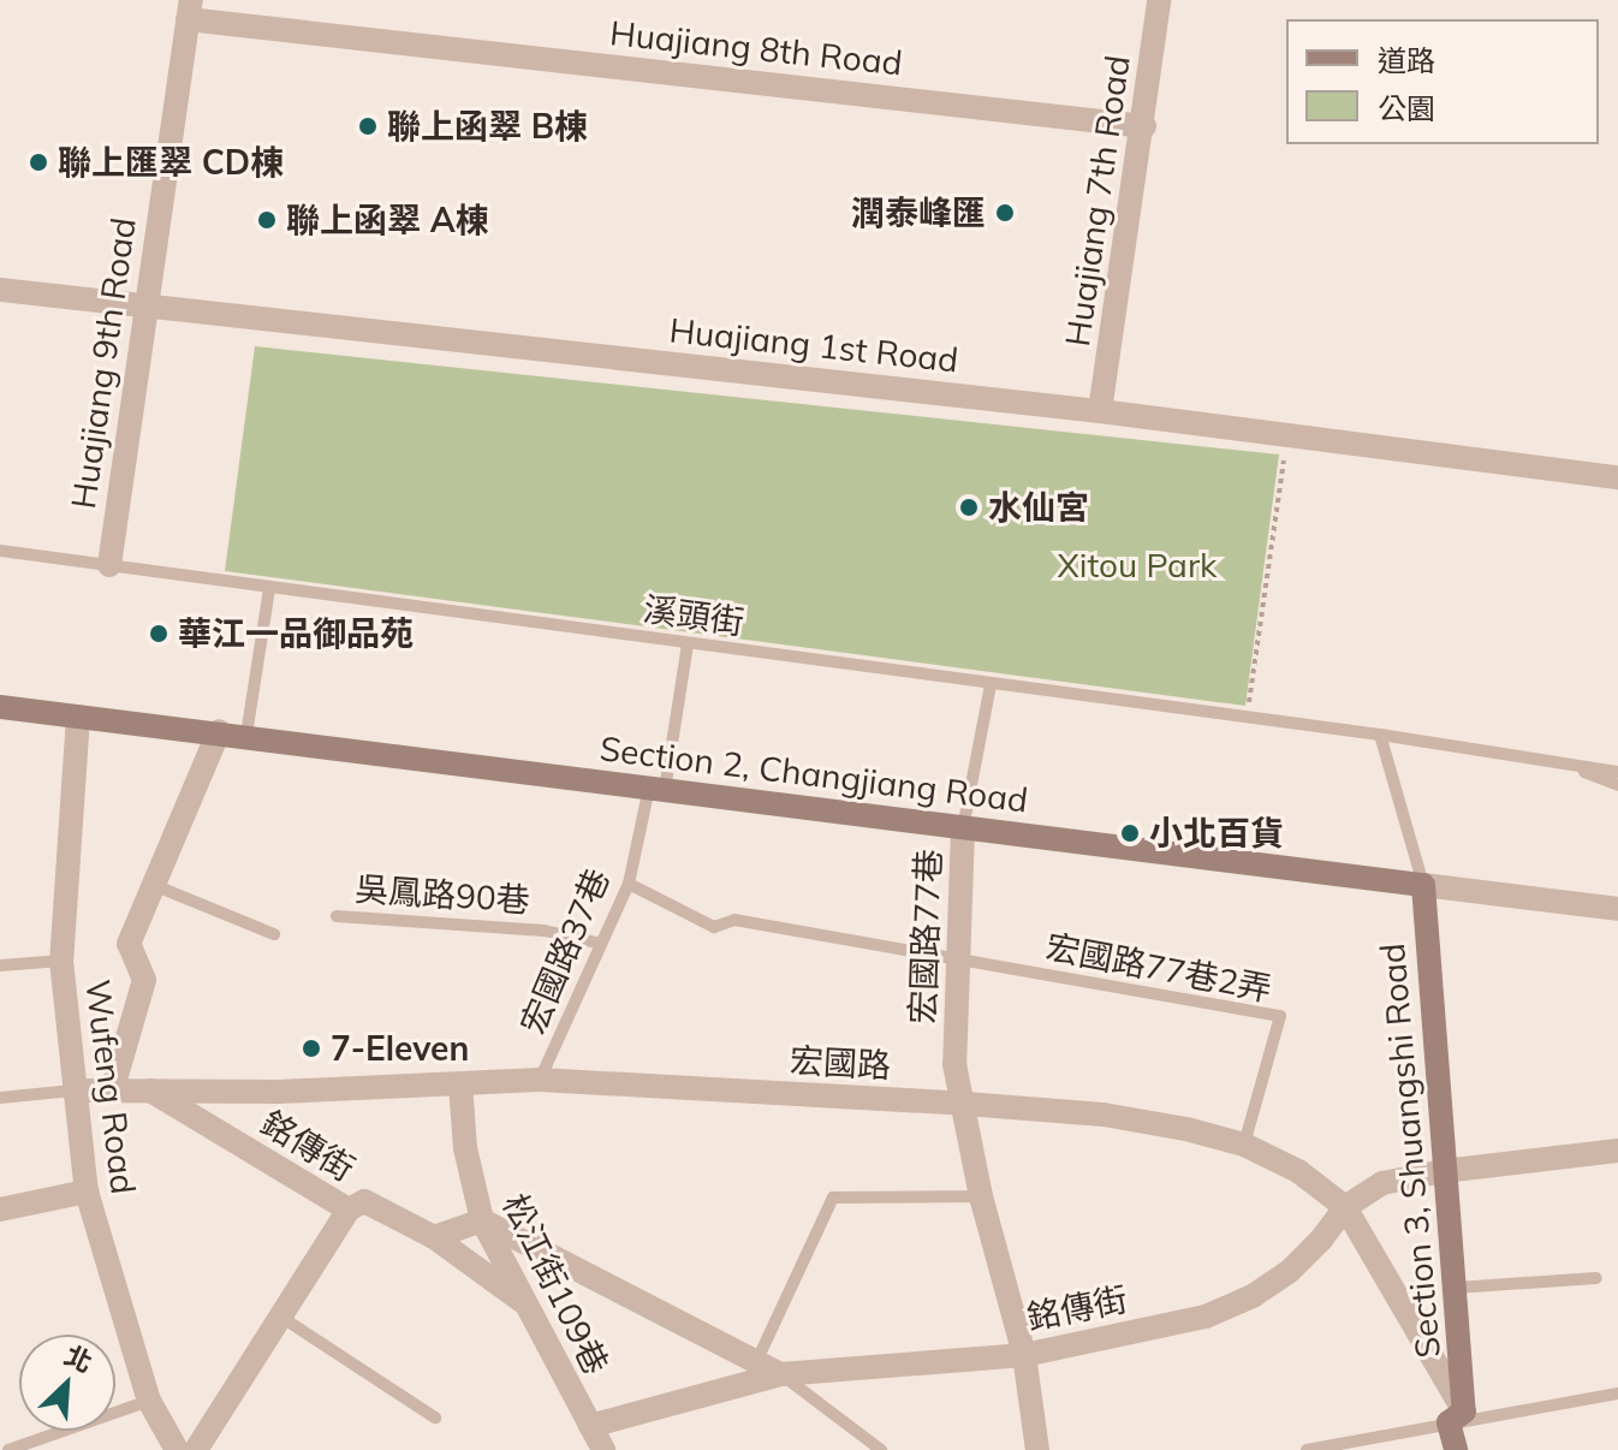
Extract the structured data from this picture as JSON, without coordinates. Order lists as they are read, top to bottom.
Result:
{
  "streets": {
    "street": [
      "Huajiang 8th Road",
      "Huajiang 7th Road",
      "Huajiang 1st Road",
      "Huajiang 9th Road",
      "Section 2, Changjiang Road",
      "宏國路77巷",
      "宏國路",
      "Wufeng Road",
      "銘傳街",
      "Section 3, Shuangshi Road",
      "松江街109巷"
    ],
    "lane": [
      "溪頭街",
      "吳鳳路90巷",
      "宏國路37巷",
      "宏國路77巷2弄"
    ]
  },
  "crossings": [
    ["Huajiang 8th Road", "Huajiang 7th Road"],
    ["Huajiang 8th Road", "Huajiang 9th Road"],
    ["Huajiang 7th Road", "Huajiang 1st Road"],
    ["Huajiang 1st Road", "Huajiang 9th Road"],
    ["Huajiang 9th Road", "溪頭街"],
    ["溪頭街", "宏國路37巷"],
    ["Section 2, Changjiang Road", "宏國路77巷"],
    ["Section 2, Changjiang Road", "宏國路37巷"],
    ["Section 2, Changjiang Road", "Wufeng Road"],
    ["Section 2, Changjiang Road", "Section 3, Shuangshi Road"],
    ["吳鳳路90巷", "宏國路37巷"],
    ["宏國路77巷", "宏國路77巷2弄"],
    ["宏國路77巷", "宏國路"],
    ["宏國路77巷", "銘傳街"],
    ["宏國路37巷", "宏國路"],
    ["宏國路77巷2弄", "宏國路"],
    ["宏國路", "Wufeng Road"],
    ["宏國路", "銘傳街"],
    ["宏國路", "Section 3, Shuangshi Road"],
    ["宏國路", "松江街109巷"],
    ["銘傳街", "松江街109巷"]
  ],
  "parks": ["Xitou Park"],
  "places": [
    "聯上函翠 B棟",
    "聯上匯翠 CD棟",
    "潤泰峰匯",
    "聯上函翠 A棟",
    "水仙宮",
    "華江一品御品苑",
    "小北百貨",
    "7-Eleven"
  ],
  "legend": ["道路", "公園"],
  "north": "top right"
}
